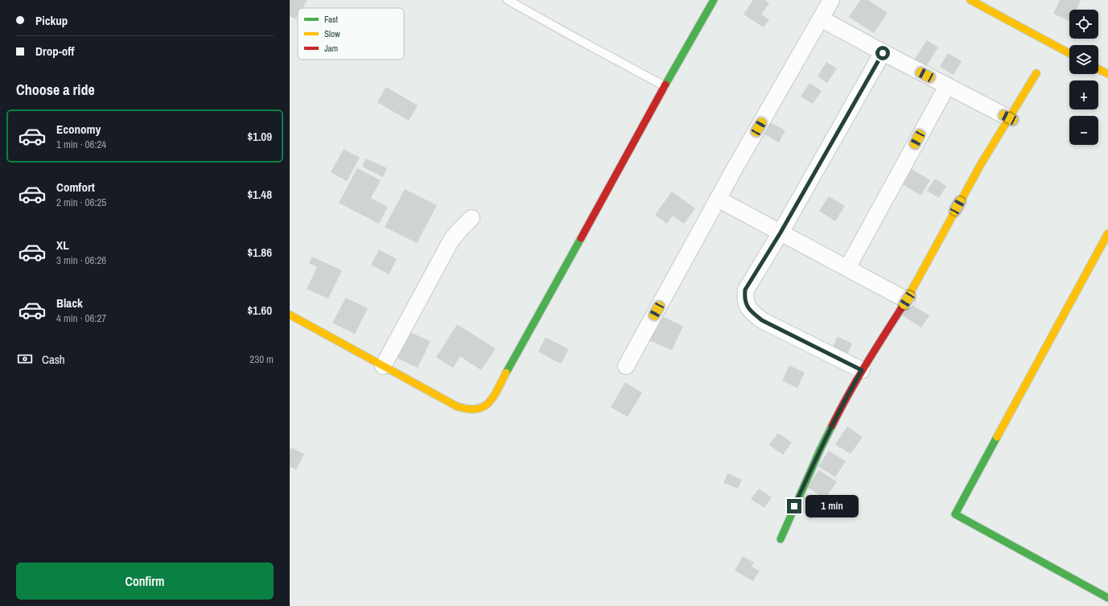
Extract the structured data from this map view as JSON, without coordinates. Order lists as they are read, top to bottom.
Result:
{
  "legend": ["Fast", "Slow", "Jam"],
  "page": {
    "banner": ["Pickup", "Drop-off"],
    "map_buttons": ["+", "−"],
    "heading": "Choose a ride",
    "list": [
      {
        "name": "Economy",
        "note": "1 min · 06:24",
        "value": "$1.09"
      },
      {
        "name": "Comfort",
        "note": "2 min · 06:25",
        "value": "$1.48"
      },
      {
        "name": "XL",
        "note": "3 min · 06:26",
        "value": "$1.86"
      },
      {
        "name": "Black",
        "note": "4 min · 06:27",
        "value": "$1.60"
      }
    ],
    "pay": ["Cash", "230 m"],
    "bubble": "1 min",
    "buttons": "Confirm"
  }
}
